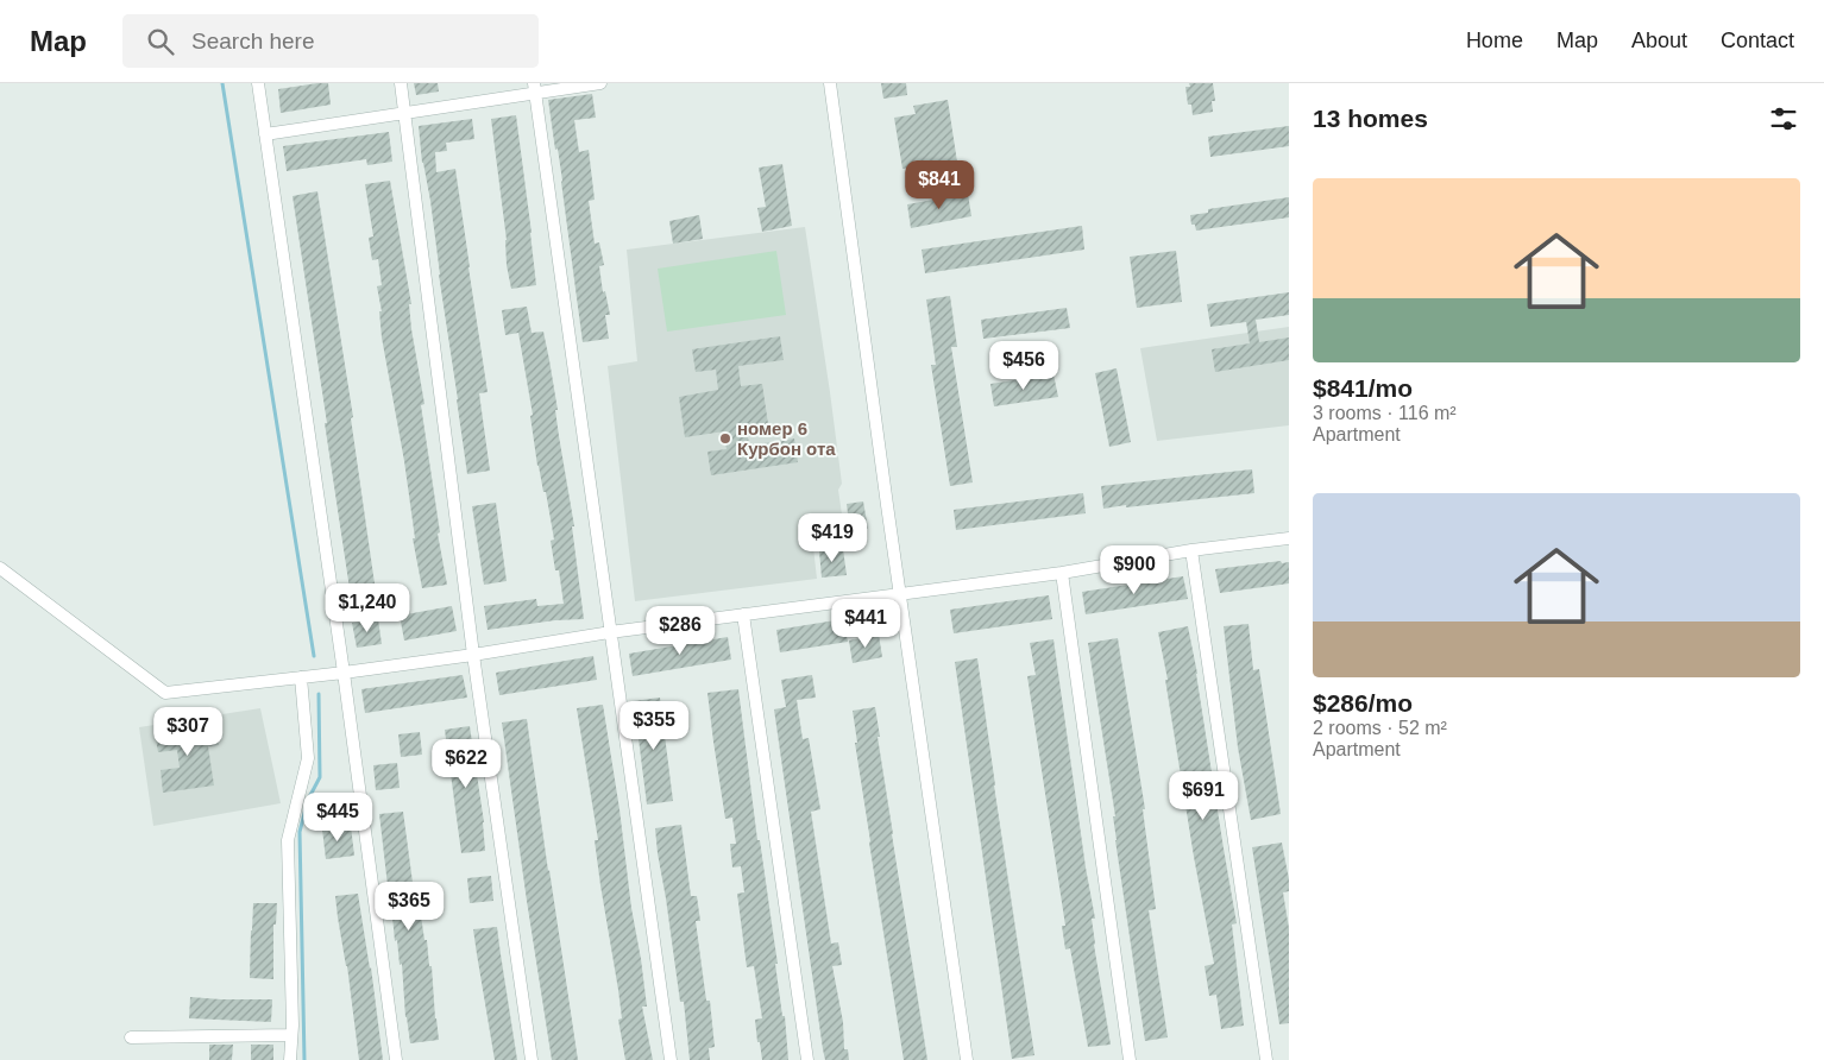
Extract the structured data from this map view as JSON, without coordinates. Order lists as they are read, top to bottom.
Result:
{
  "places": ["номер 6 Курбон ота"],
  "page": {
    "header": "Map",
    "search": "Search here",
    "nav": [
      "Home",
      "Map",
      "About",
      "Contact"
    ],
    "heading": "13 homes",
    "list": [
      {
        "name": "$841/mo",
        "note": "3 rooms · 116 m² · Apartment"
      },
      {
        "name": "$286/mo",
        "note": "2 rooms · 52 m² · Apartment"
      }
    ],
    "price": [
      "$841",
      "$456",
      "$419",
      "$900",
      "$1,240",
      "$441",
      "$286",
      "$355",
      "$307",
      "$622",
      "$691",
      "$445",
      "$365"
    ]
  }
}
